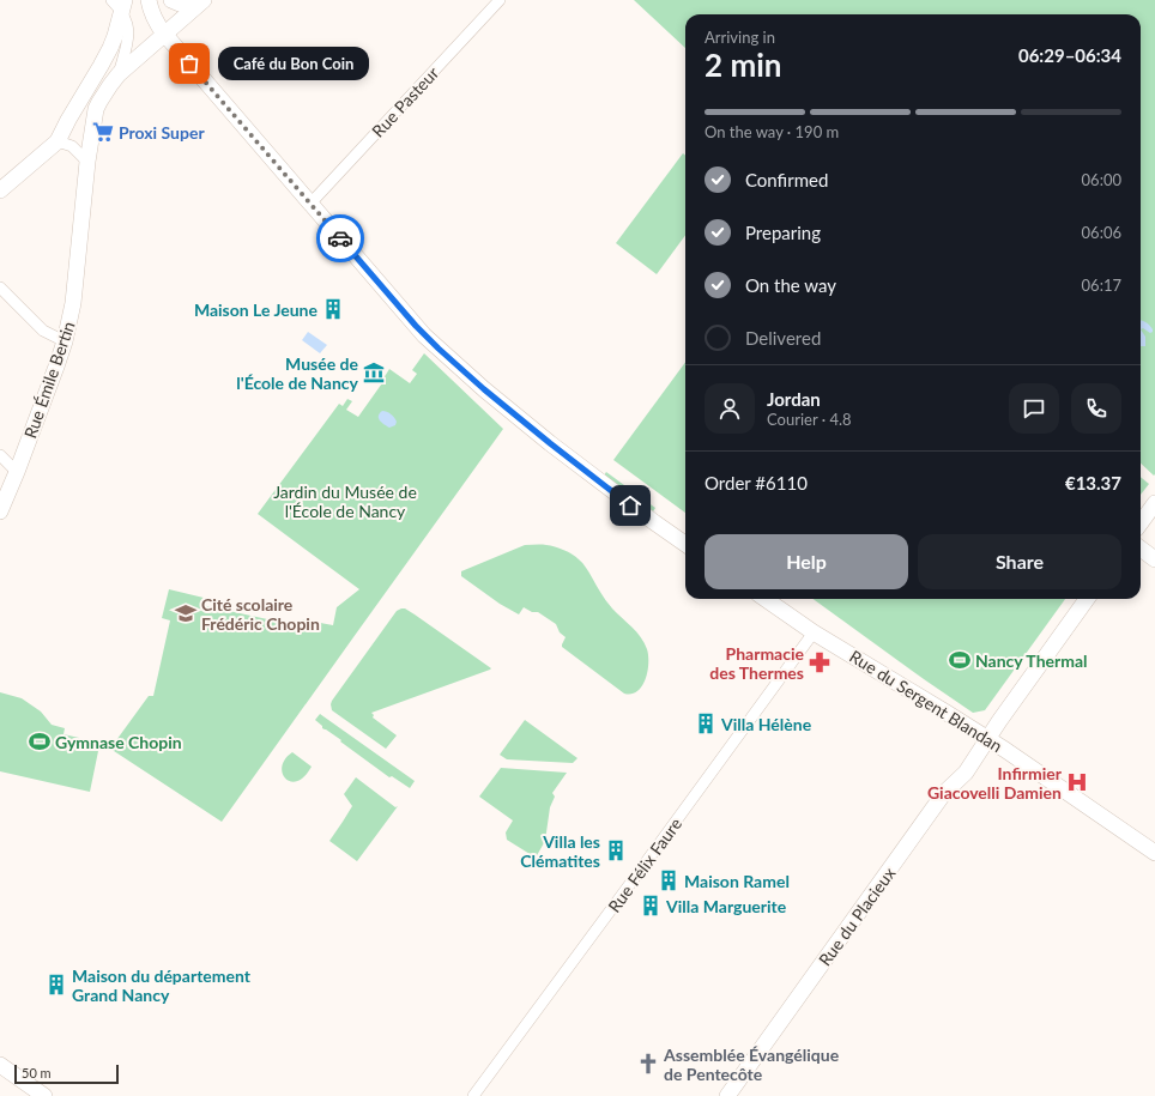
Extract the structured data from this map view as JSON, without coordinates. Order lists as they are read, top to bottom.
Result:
{
  "streets": {
    "street": [
      "Rue Pasteur",
      "Rue Émile Bertin",
      "Rue du Sergent Blandan",
      "Rue Félix Faure",
      "Rue du Placieux"
    ]
  },
  "crossings": [
    ["Rue du Sergent Blandan", "Rue Félix Faure"],
    ["Rue du Sergent Blandan", "Rue du Placieux"]
  ],
  "parks": ["Jardin du Musée de l'École de Nancy"],
  "places": {
    "other": ["Café du Bon Coin"],
    "supermarket": ["Proxi Super"],
    "building": [
      "Maison Le Jeune",
      "Villa Hélène",
      "Villa les Clématites",
      "Maison Ramel",
      "Villa Marguerite",
      "Maison du département Grand Nancy"
    ],
    "museum": ["Musée de l'École de Nancy"],
    "school or university": ["Cité scolaire Frédéric Chopin"],
    "sports": ["Nancy Thermal", "Gymnase Chopin"],
    "pharmacy": ["Pharmacie des Thermes"],
    "hospital": ["Infirmier Giacovelli Damien"],
    "church": ["Assemblée Évangélique de Pentecôte"]
  },
  "scale_bar": "50 m",
  "page": {
    "heading": ["2 min", "Arriving in", "06:29–06:34"],
    "panel": [
      "Jordan",
      "Courier · 4.8",
      "Order #6110",
      "€13.37"
    ],
    "bubble": "Café du Bon Coin",
    "bar": "On the way · 190 m",
    "list": [
      ["Confirmed", "06:00"],
      ["Preparing", "06:06"],
      ["On the way", "06:17"],
      "Delivered"
    ],
    "buttons": ["Help", "Share"],
    "scale": "50 m"
  }
}
